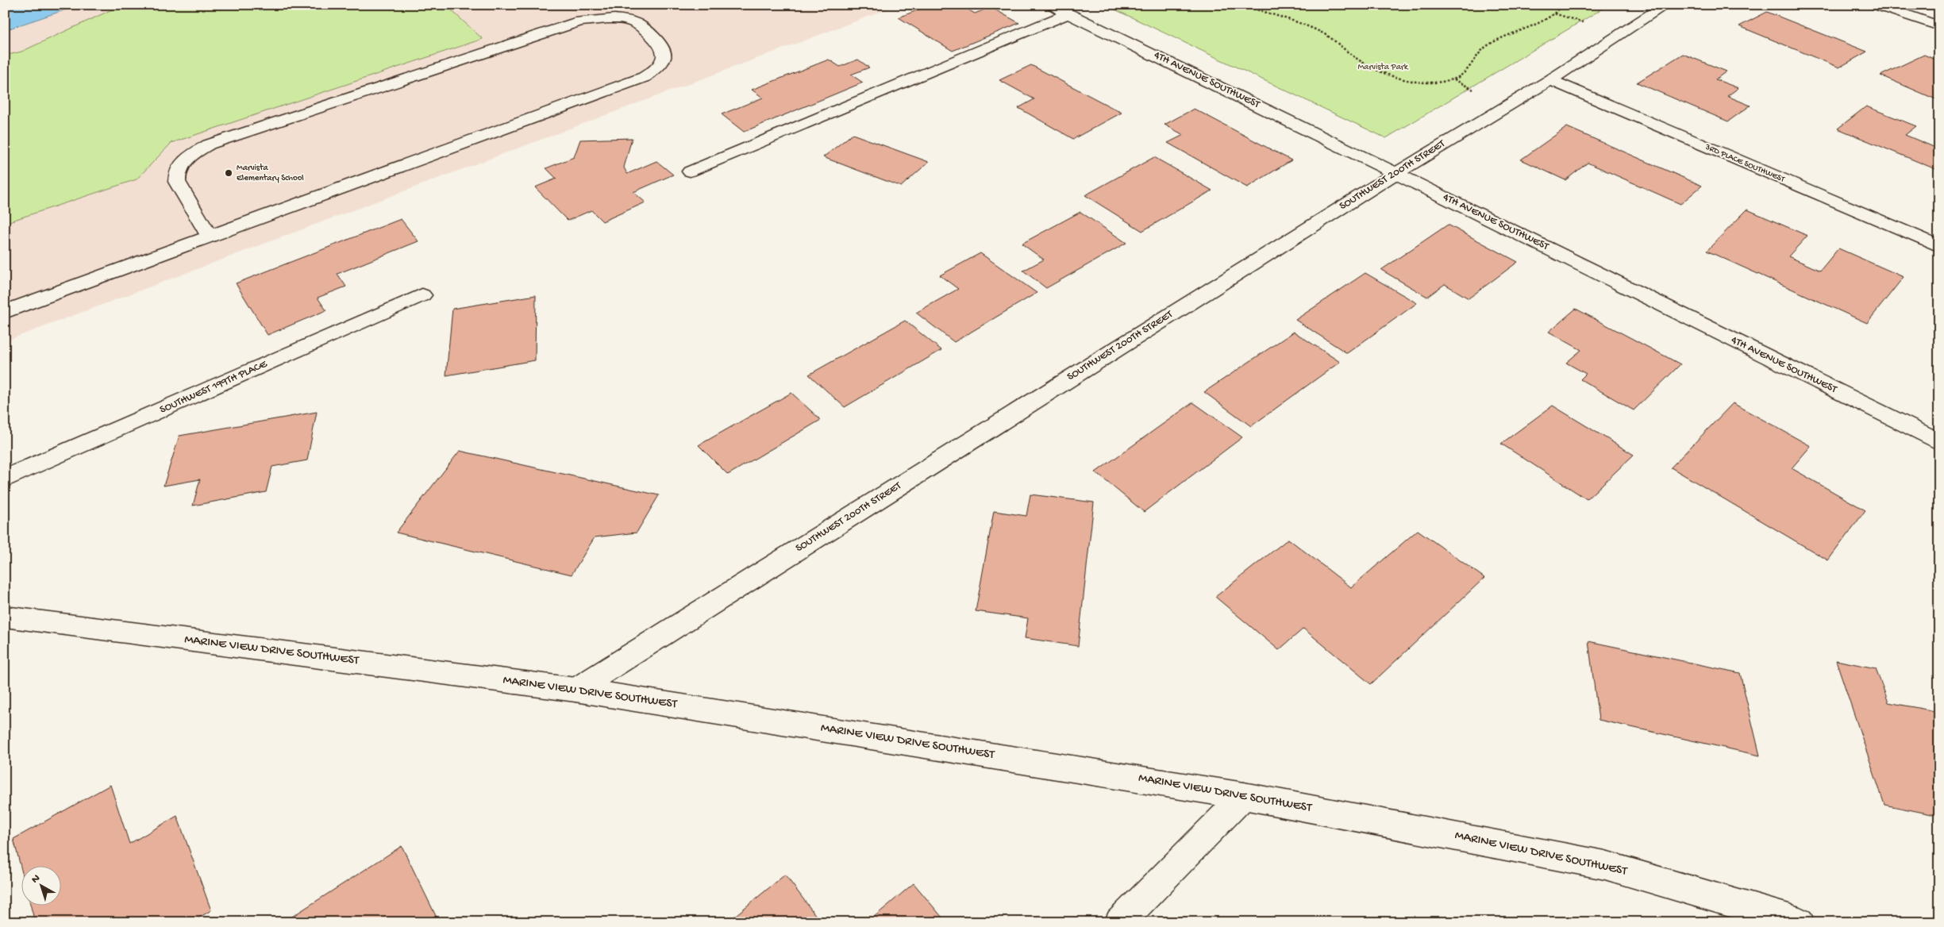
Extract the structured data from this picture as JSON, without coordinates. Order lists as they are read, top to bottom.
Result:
{
  "streets": {
    "street": [
      "4TH AVENUE SOUTHWEST",
      "3RD PLACE SOUTHWEST",
      "SOUTHWEST 200TH STREET",
      "SOUTHWEST 199TH PLACE",
      "MARINE VIEW DRIVE SOUTHWEST"
    ]
  },
  "crossings": [
    ["4TH AVENUE SOUTHWEST", "SOUTHWEST 200TH STREET"],
    ["3RD PLACE SOUTHWEST", "SOUTHWEST 200TH STREET"],
    ["SOUTHWEST 200TH STREET", "MARINE VIEW DRIVE SOUTHWEST"]
  ],
  "parks": ["Marvista Park"],
  "places": ["Marvista Elementary School"],
  "north": "top left"
}
